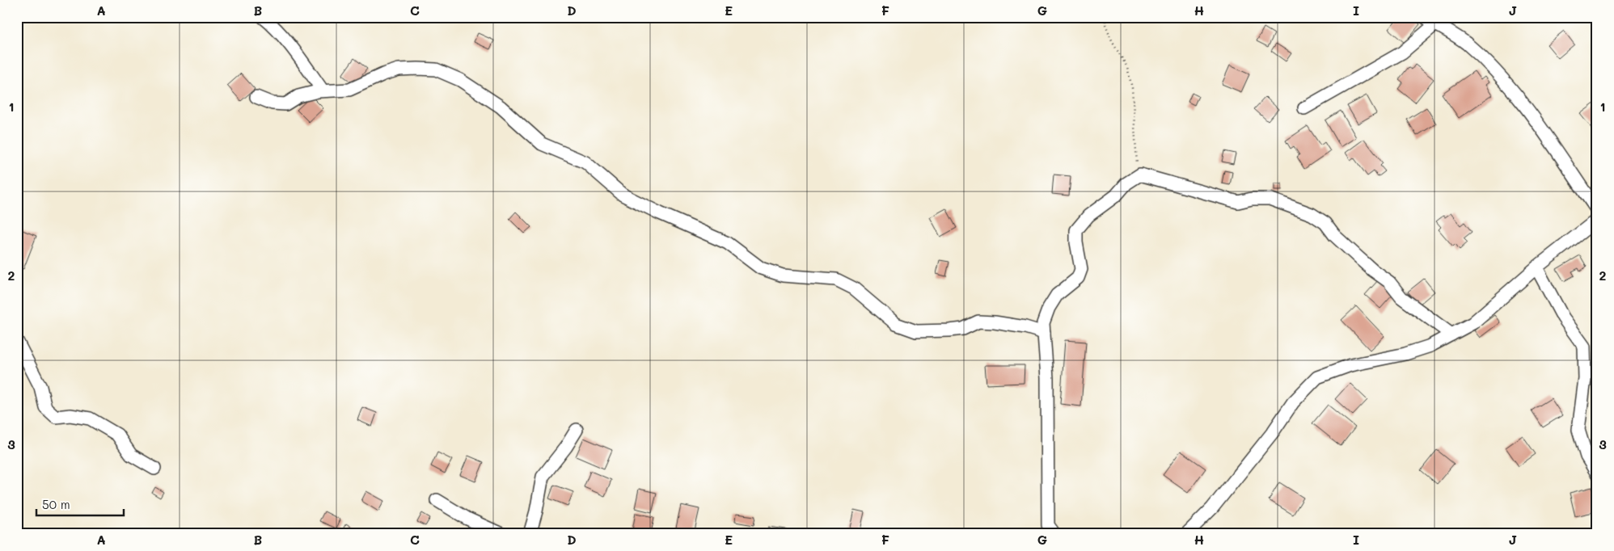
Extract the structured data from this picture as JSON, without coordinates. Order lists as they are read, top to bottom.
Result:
{
  "scale_bar": "50 m",
  "grid": {
    "columns": [
      "A",
      "B",
      "C",
      "D",
      "E",
      "F",
      "G",
      "H",
      "I",
      "J"
    ],
    "rows": ["1", "2", "3"]
  }
}
